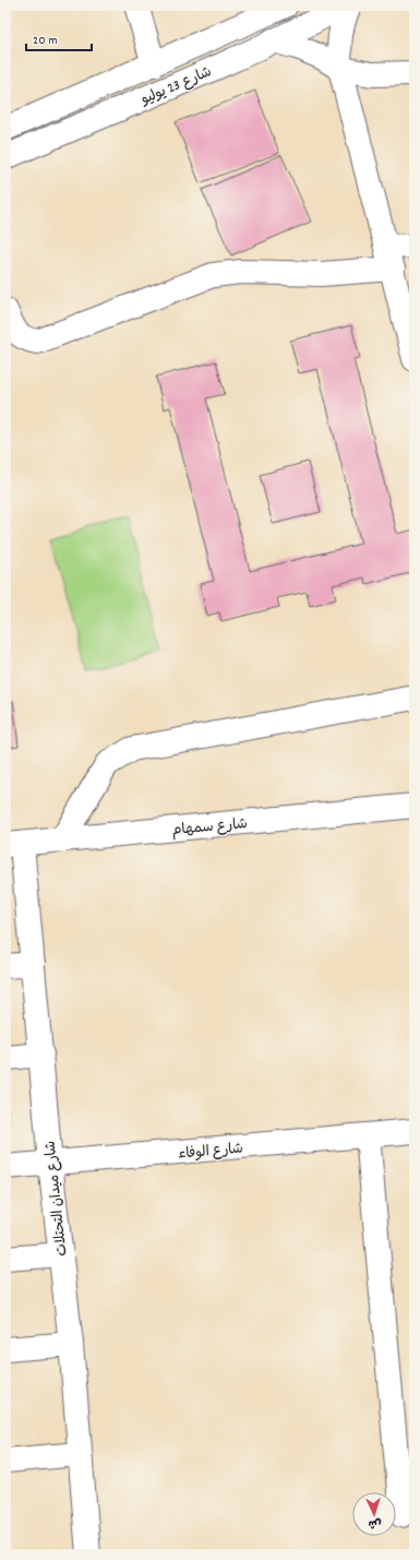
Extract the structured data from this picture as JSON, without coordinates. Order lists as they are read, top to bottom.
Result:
{
  "streets": {
    "street": [
      "شارع 23 يوليو",
      "شارع سمهام",
      "شارع الوفاء",
      "شارع ميدان التحتلات"
    ]
  },
  "crossings": [
    ["شارع سمهام", "شارع ميدان التحتلات"],
    ["شارع الوفاء", "شارع ميدان التحتلات"]
  ],
  "scale_bar": "20 m",
  "north": "bottom"
}
